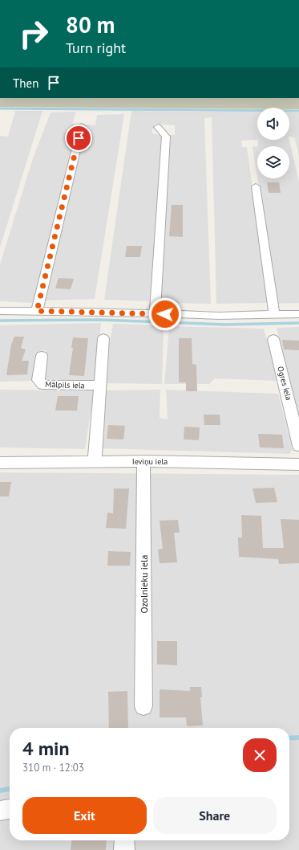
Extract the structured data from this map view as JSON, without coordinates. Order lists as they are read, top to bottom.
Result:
{
  "streets": {
    "street": [
      "Ogres iela",
      "Mālpils iela",
      "Ieviņu iela",
      "Ozolnieku iela"
    ]
  },
  "crossings": [
    ["Ieviņu iela", "Ozolnieku iela"]
  ],
  "page": {
    "turn": ["80 m", "Turn right"],
    "then": "Then",
    "heading": ["4 min", "310 m · 12:03"],
    "buttons": ["Exit", "Share"]
  }
}
